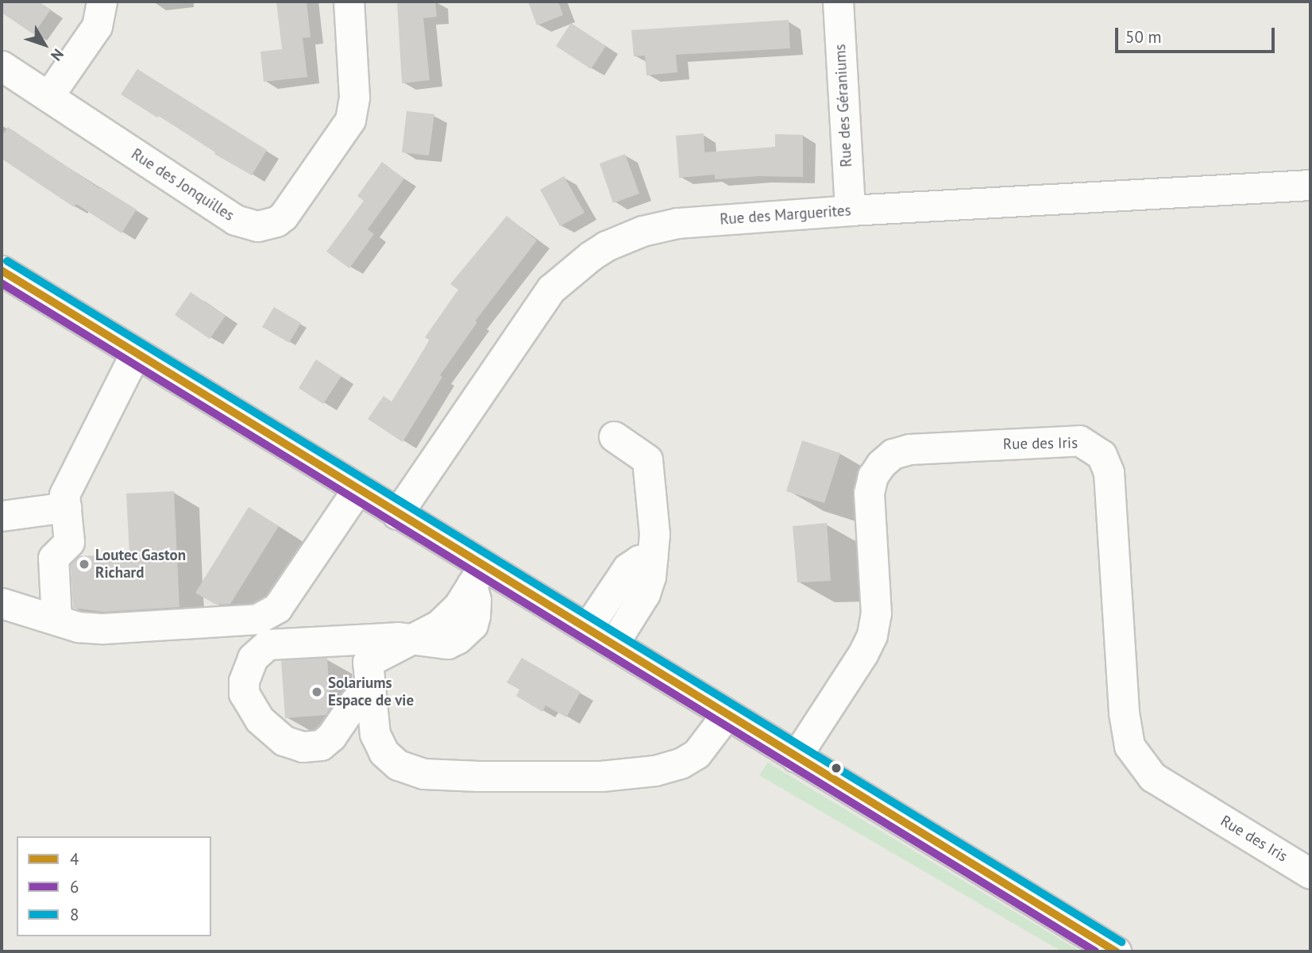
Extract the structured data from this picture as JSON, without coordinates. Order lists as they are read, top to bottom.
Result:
{
  "streets": {
    "street": [
      "Rue des Géraniums",
      "Rue des Jonquilles",
      "Rue des Marguerites",
      "Rue des Iris"
    ]
  },
  "crossings": [
    ["Rue des Géraniums", "Rue des Marguerites"]
  ],
  "places": ["Loutec Gaston Richard", "Solariums Espace de vie"],
  "lines": ["transit line 8", "transit line 4", "transit line 6"],
  "legend": ["4", "6", "8"],
  "scale_bar": "50 m",
  "north": "bottom right"
}
